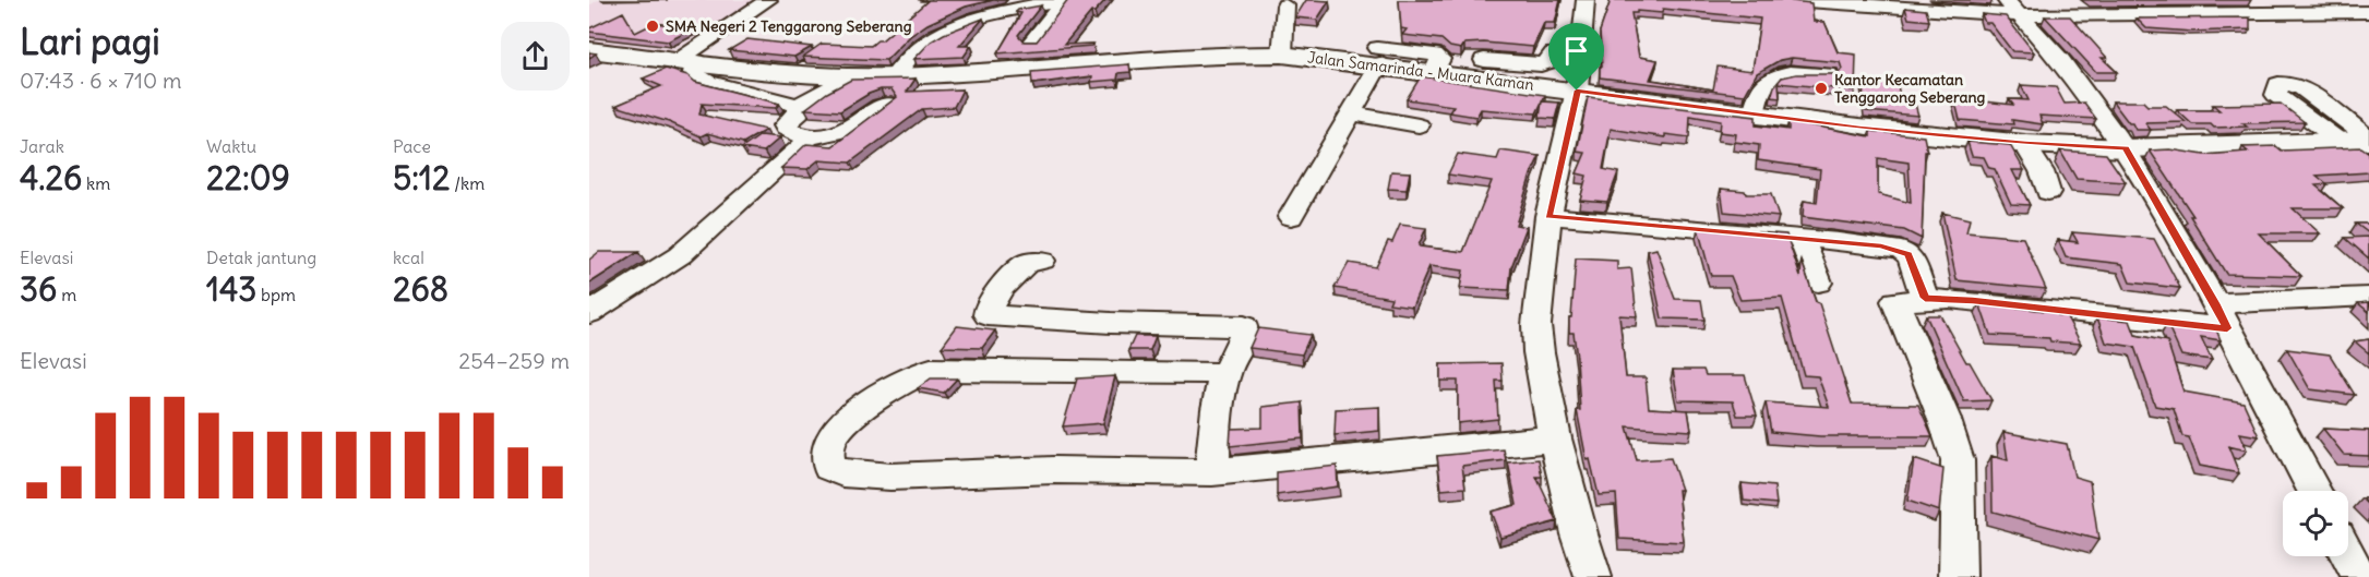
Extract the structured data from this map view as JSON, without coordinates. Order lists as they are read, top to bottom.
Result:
{
  "streets": {
    "main road": ["Jalan Samarinda - Muara Kaman"]
  },
  "places": ["SMA Negeri 2 Tenggarong Seberang", "Kantor Kecamatan Tenggarong Seberang"],
  "page": {
    "heading": ["Lari pagi", "07:43 · 6 × 710 m"],
    "stats": [
      ["Jarak", "4.26 km"],
      ["Waktu", "22:09"],
      ["Pace", "5:12 /km"],
      ["Elevasi", "36 m"],
      ["Detak jantung", "143 bpm"],
      ["kcal", "268"]
    ],
    "chart": ["Elevasi", "254–259 m"]
  }
}
